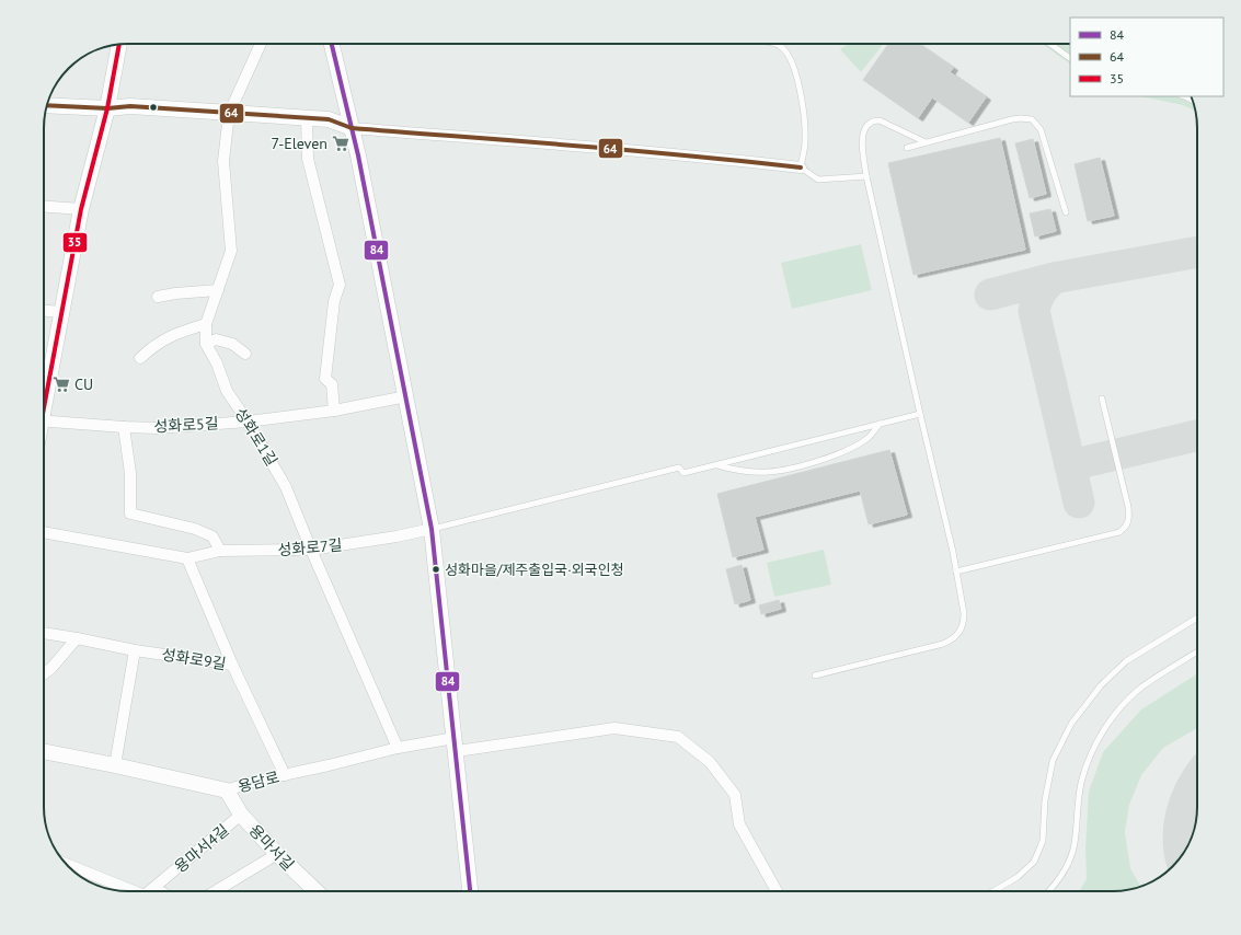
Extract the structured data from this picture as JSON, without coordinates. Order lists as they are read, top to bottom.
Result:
{
  "streets": {
    "street": [
      "성화로5길",
      "성화로1길",
      "성화로7길",
      "성화로9길",
      "용담로",
      "용마서길",
      "용마서4길"
    ]
  },
  "crossings": [
    ["성화로5길", "성화로1길"],
    ["성화로1길", "성화로7길"],
    ["성화로1길", "용담로"],
    ["성화로9길", "용담로"],
    ["용담로", "용마서길"],
    ["용마서길", "용마서4길"]
  ],
  "places": {
    "supermarket": ["7-Eleven", "CU"],
    "other": ["성화마을/제주출입국·외국인청"]
  },
  "lines": ["transit line 84", "transit line 35", "transit line 64"],
  "legend": ["84", "64", "35"]
}
